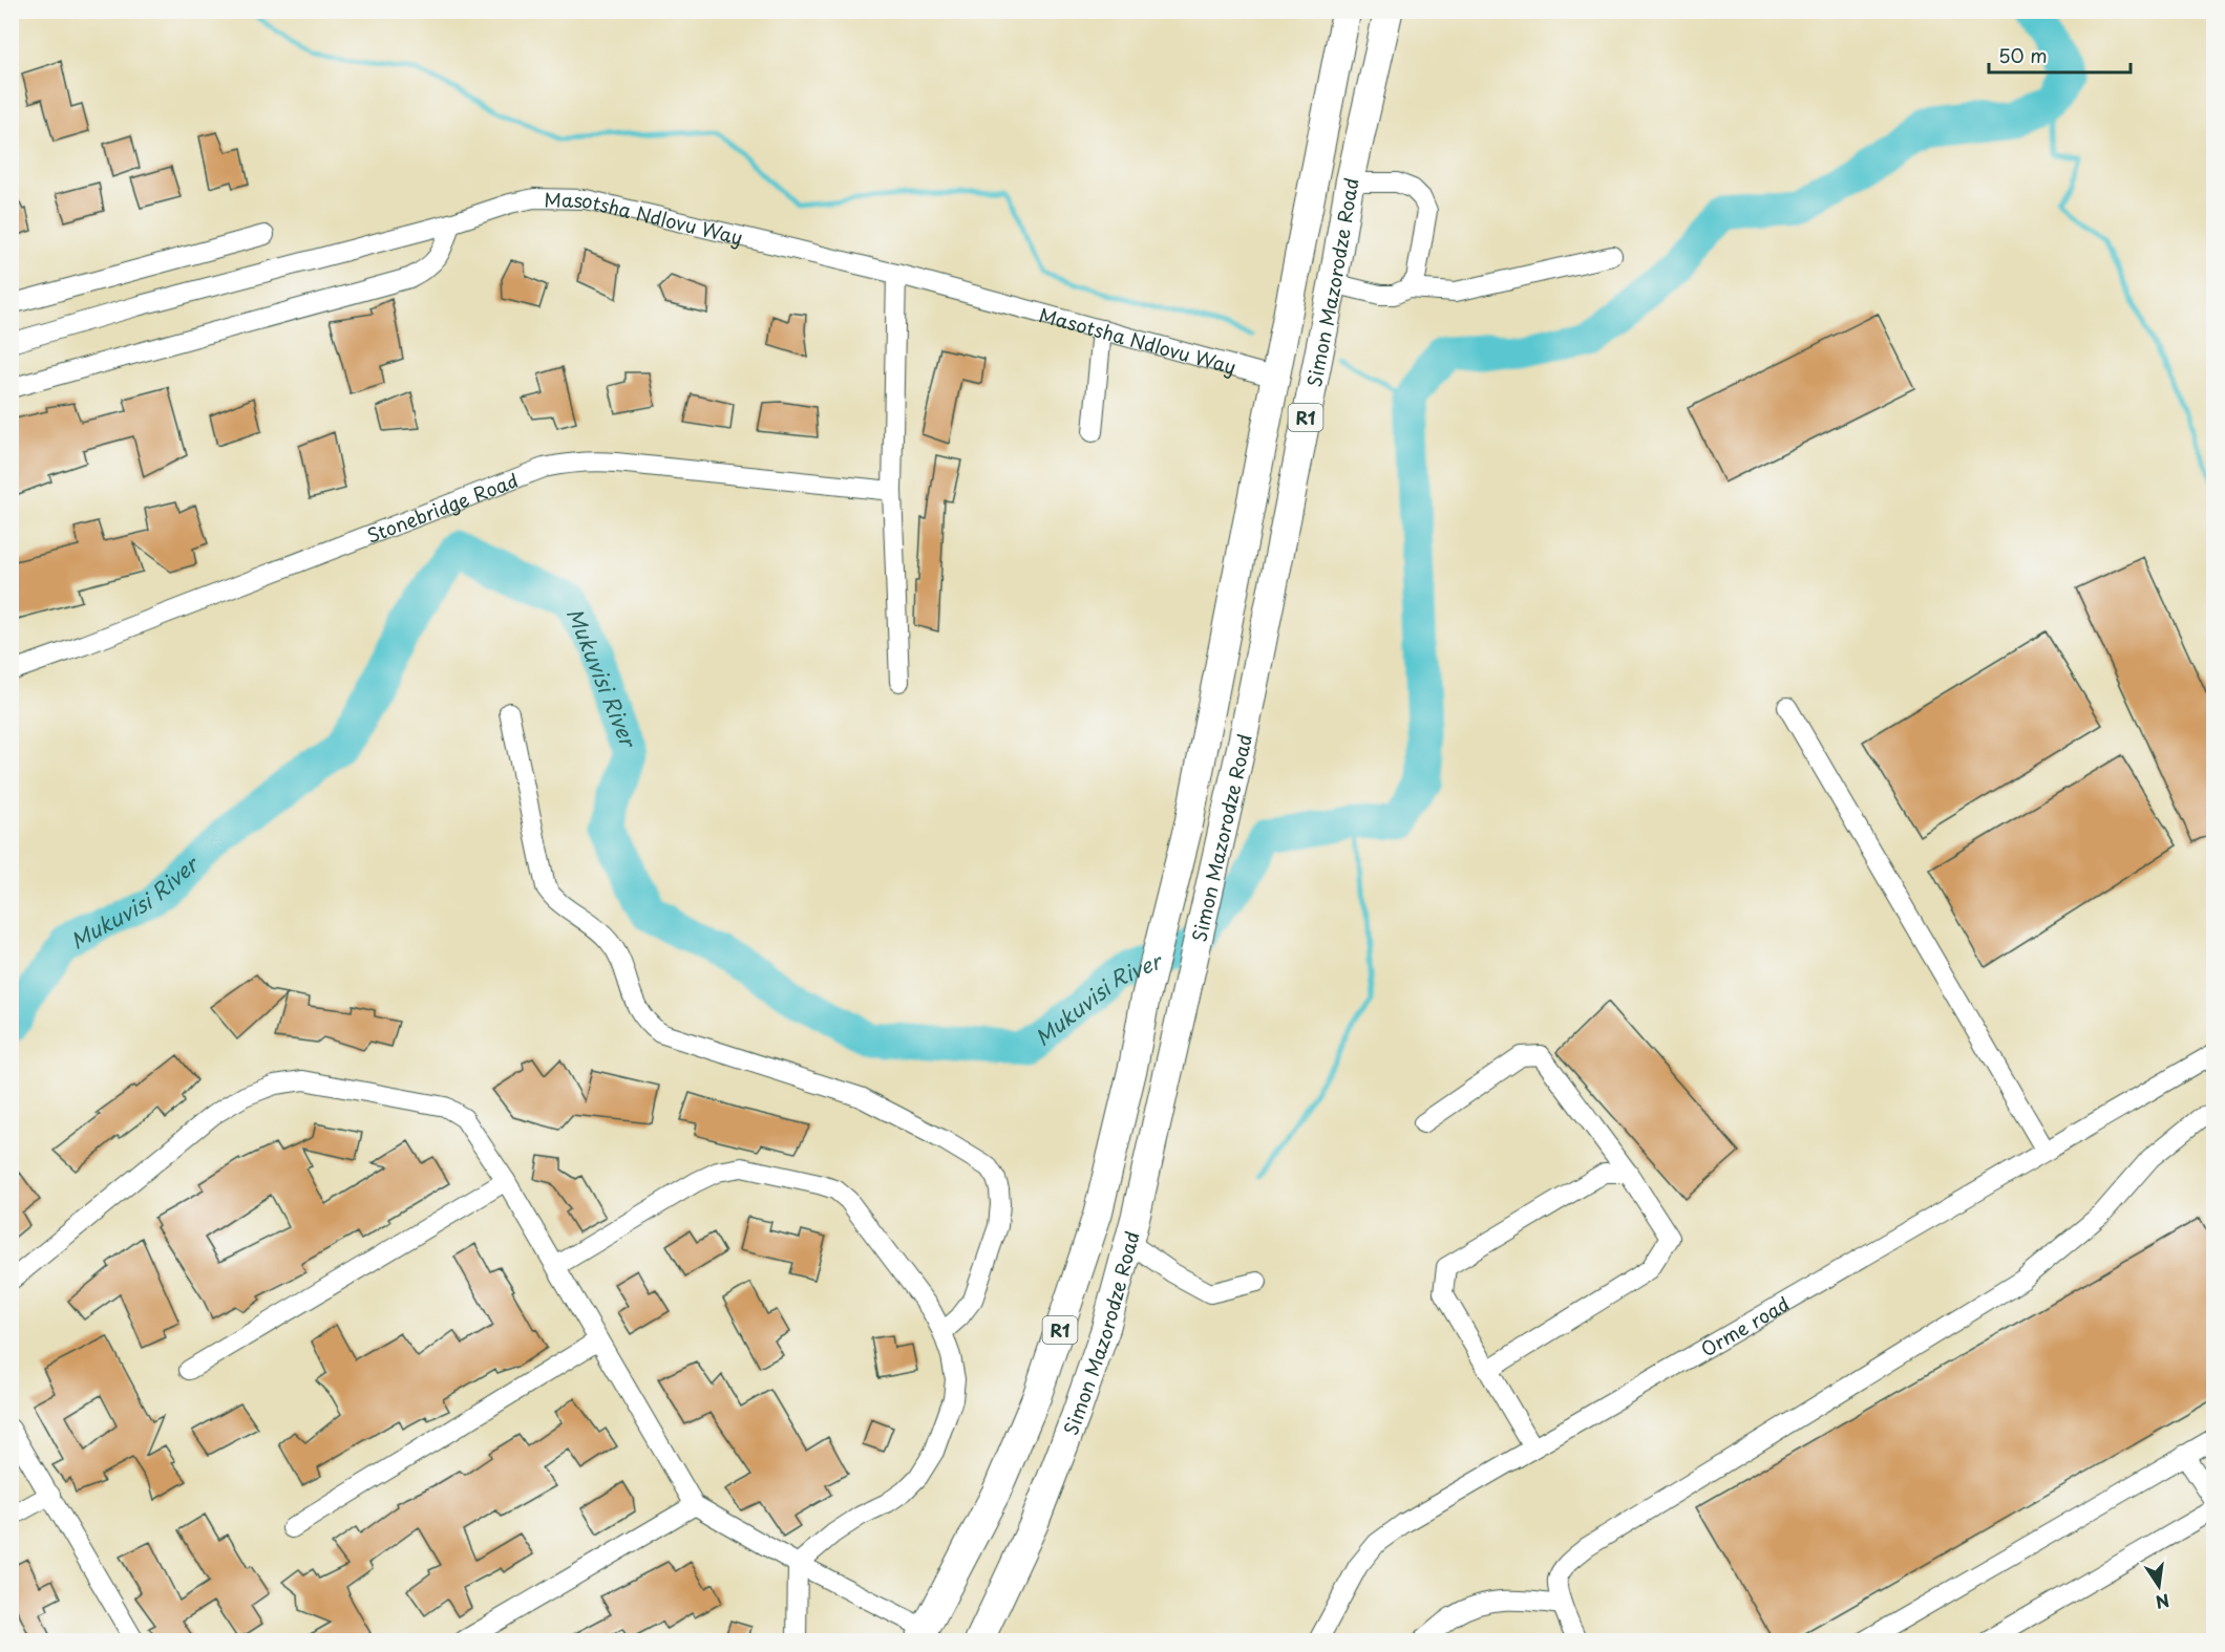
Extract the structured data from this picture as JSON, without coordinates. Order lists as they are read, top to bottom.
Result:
{
  "streets": {
    "highway": ["Simon Mazorodze Road", "R1"],
    "street": ["Masotsha Ndlovu Way", "Stonebridge Road", "Orme road"]
  },
  "crossings": [
    ["Masotsha Ndlovu Way", "Simon Mazorodze Road"]
  ],
  "water": ["Mukuvisi River"],
  "scale_bar": "50 m",
  "north": "bottom"
}
